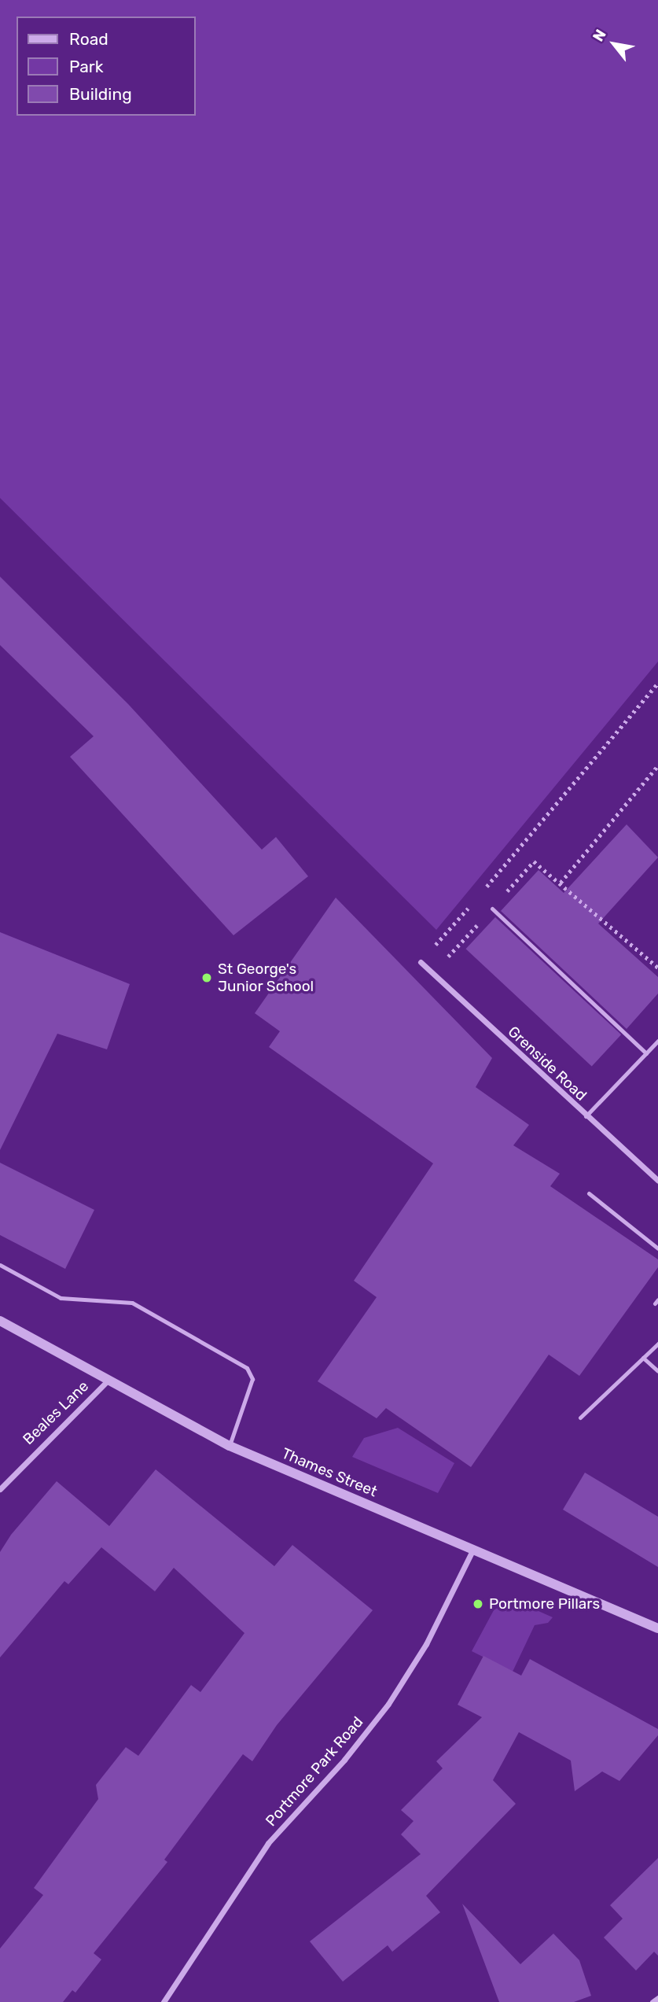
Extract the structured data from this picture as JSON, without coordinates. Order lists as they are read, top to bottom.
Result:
{
  "streets": {
    "street": [
      "Grenside Road",
      "Beales Lane",
      "Thames Street",
      "Portmore Park Road"
    ]
  },
  "crossings": [
    ["Beales Lane", "Thames Street"],
    ["Thames Street", "Portmore Park Road"]
  ],
  "places": ["St George's Junior School", "Portmore Pillars"],
  "legend": ["Road", "Park", "Building"],
  "north": "top left"
}
